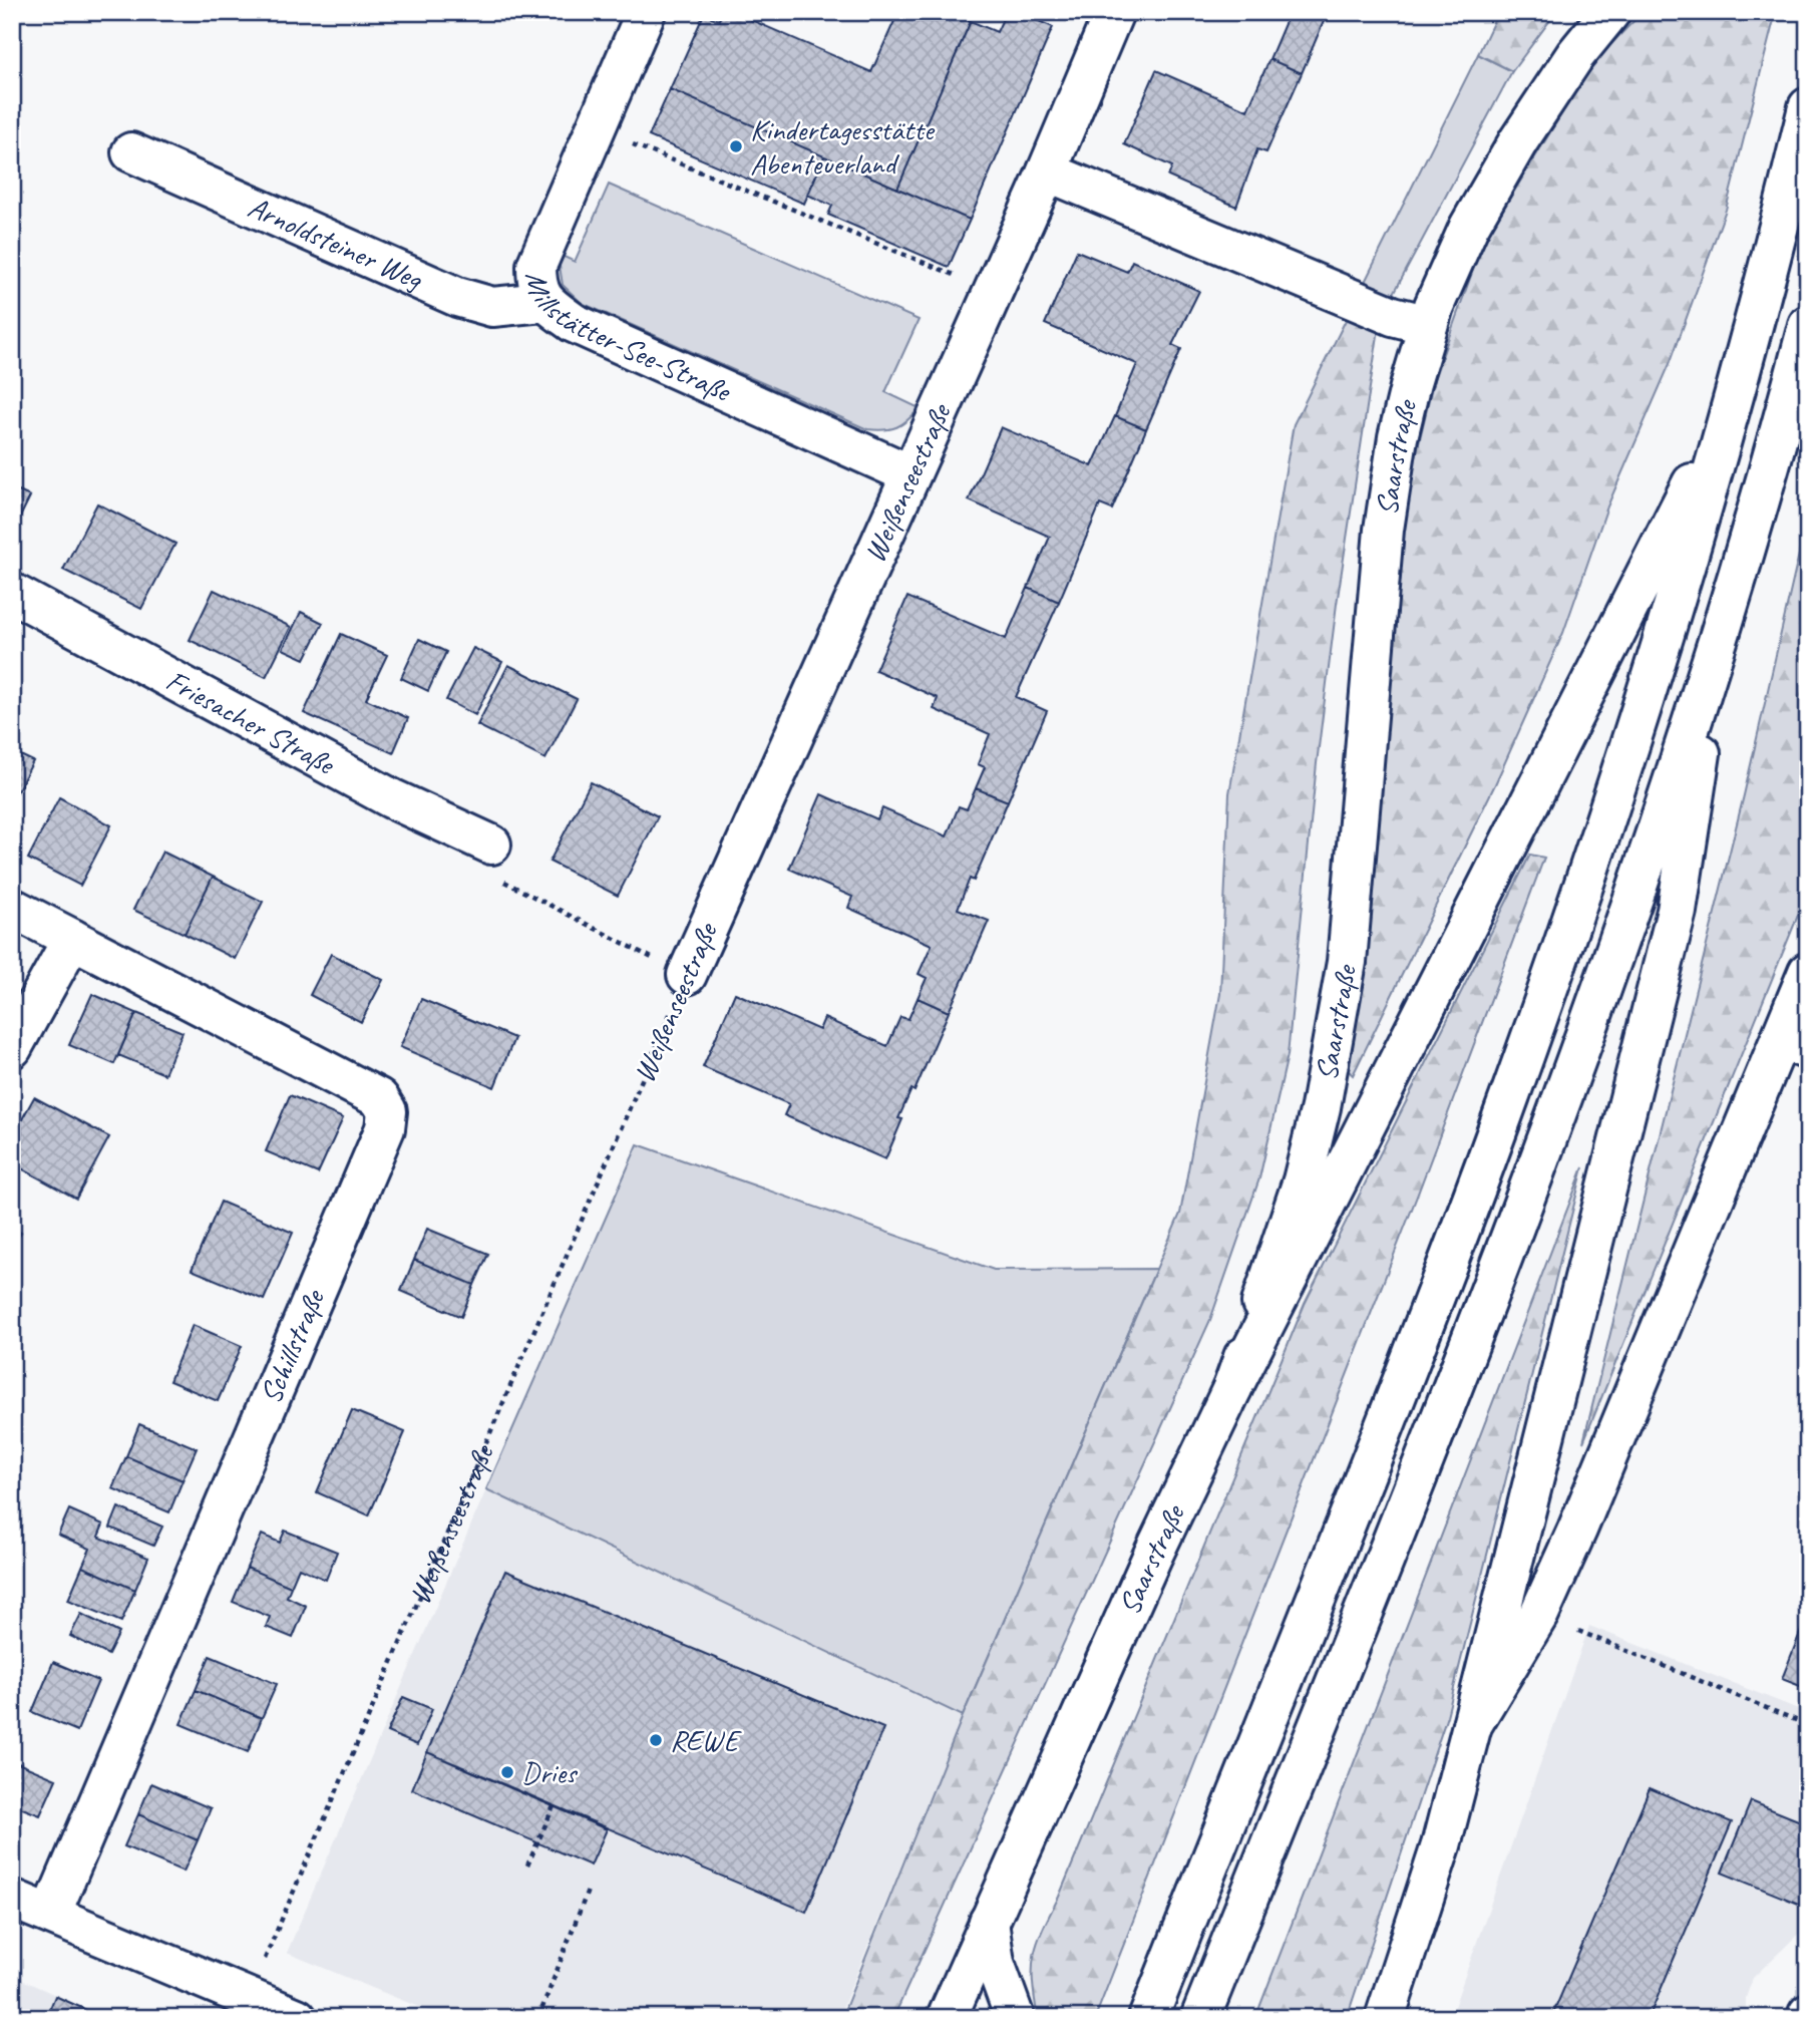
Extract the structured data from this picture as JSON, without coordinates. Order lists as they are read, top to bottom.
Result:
{
  "streets": {
    "main road": [
      "Arnoldsteiner Weg",
      "Millstätter-See-Straße",
      "Saarstraße",
      "Weißenseestraße",
      "Friesacher Straße",
      "Schillstraße"
    ]
  },
  "crossings": [
    ["Arnoldsteiner Weg", "Millstätter-See-Straße"],
    ["Millstätter-See-Straße", "Weißenseestraße"]
  ],
  "places": ["Kindertagesstätte Abenteuerland", "REWE", "Dries"]
}
